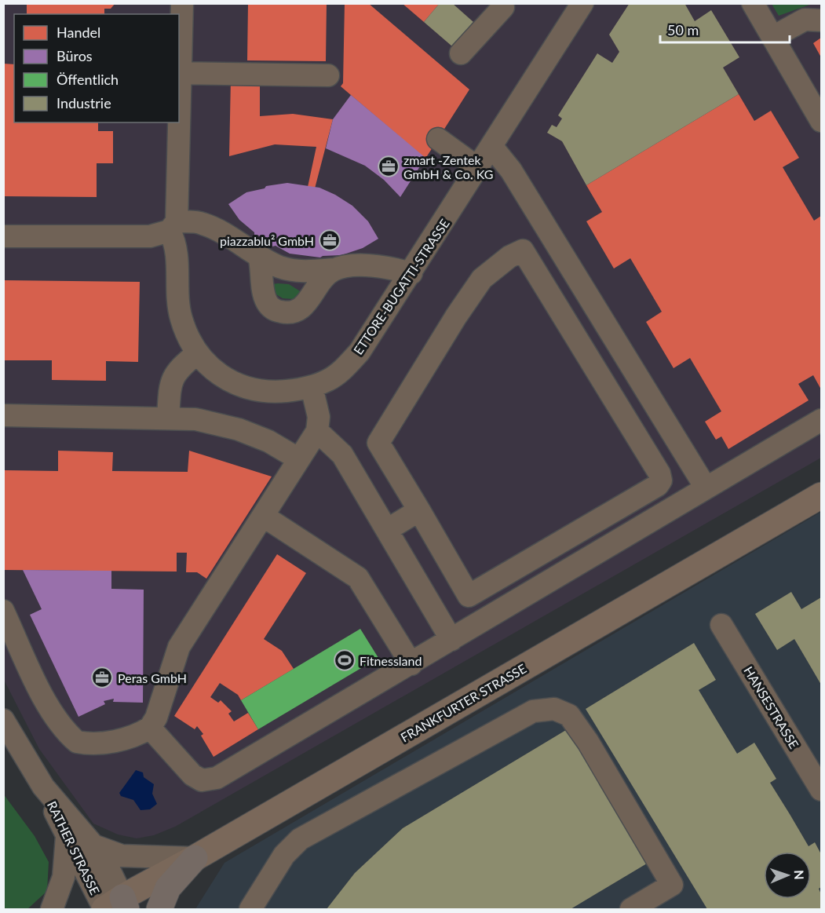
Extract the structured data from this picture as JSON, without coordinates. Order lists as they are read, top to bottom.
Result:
{
  "streets": {
    "main road": ["FRANKFURTER STRASSE"],
    "street": ["ETTORE-BUGATTI-STRASSE", "HANSESTRASSE", "RATHER STRASSE"]
  },
  "crossings": [
    ["FRANKFURTER STRASSE", "RATHER STRASSE"]
  ],
  "places": {
    "office": ["zmart -Zentek GmbH & Co. KG", "piazzablu² GmbH", "Peras GmbH"],
    "sports": ["Fitnessland"]
  },
  "legend": [
    "Handel",
    "Büros",
    "Öffentlich",
    "Industrie"
  ],
  "scale_bar": "50 m",
  "north": "right"
}
